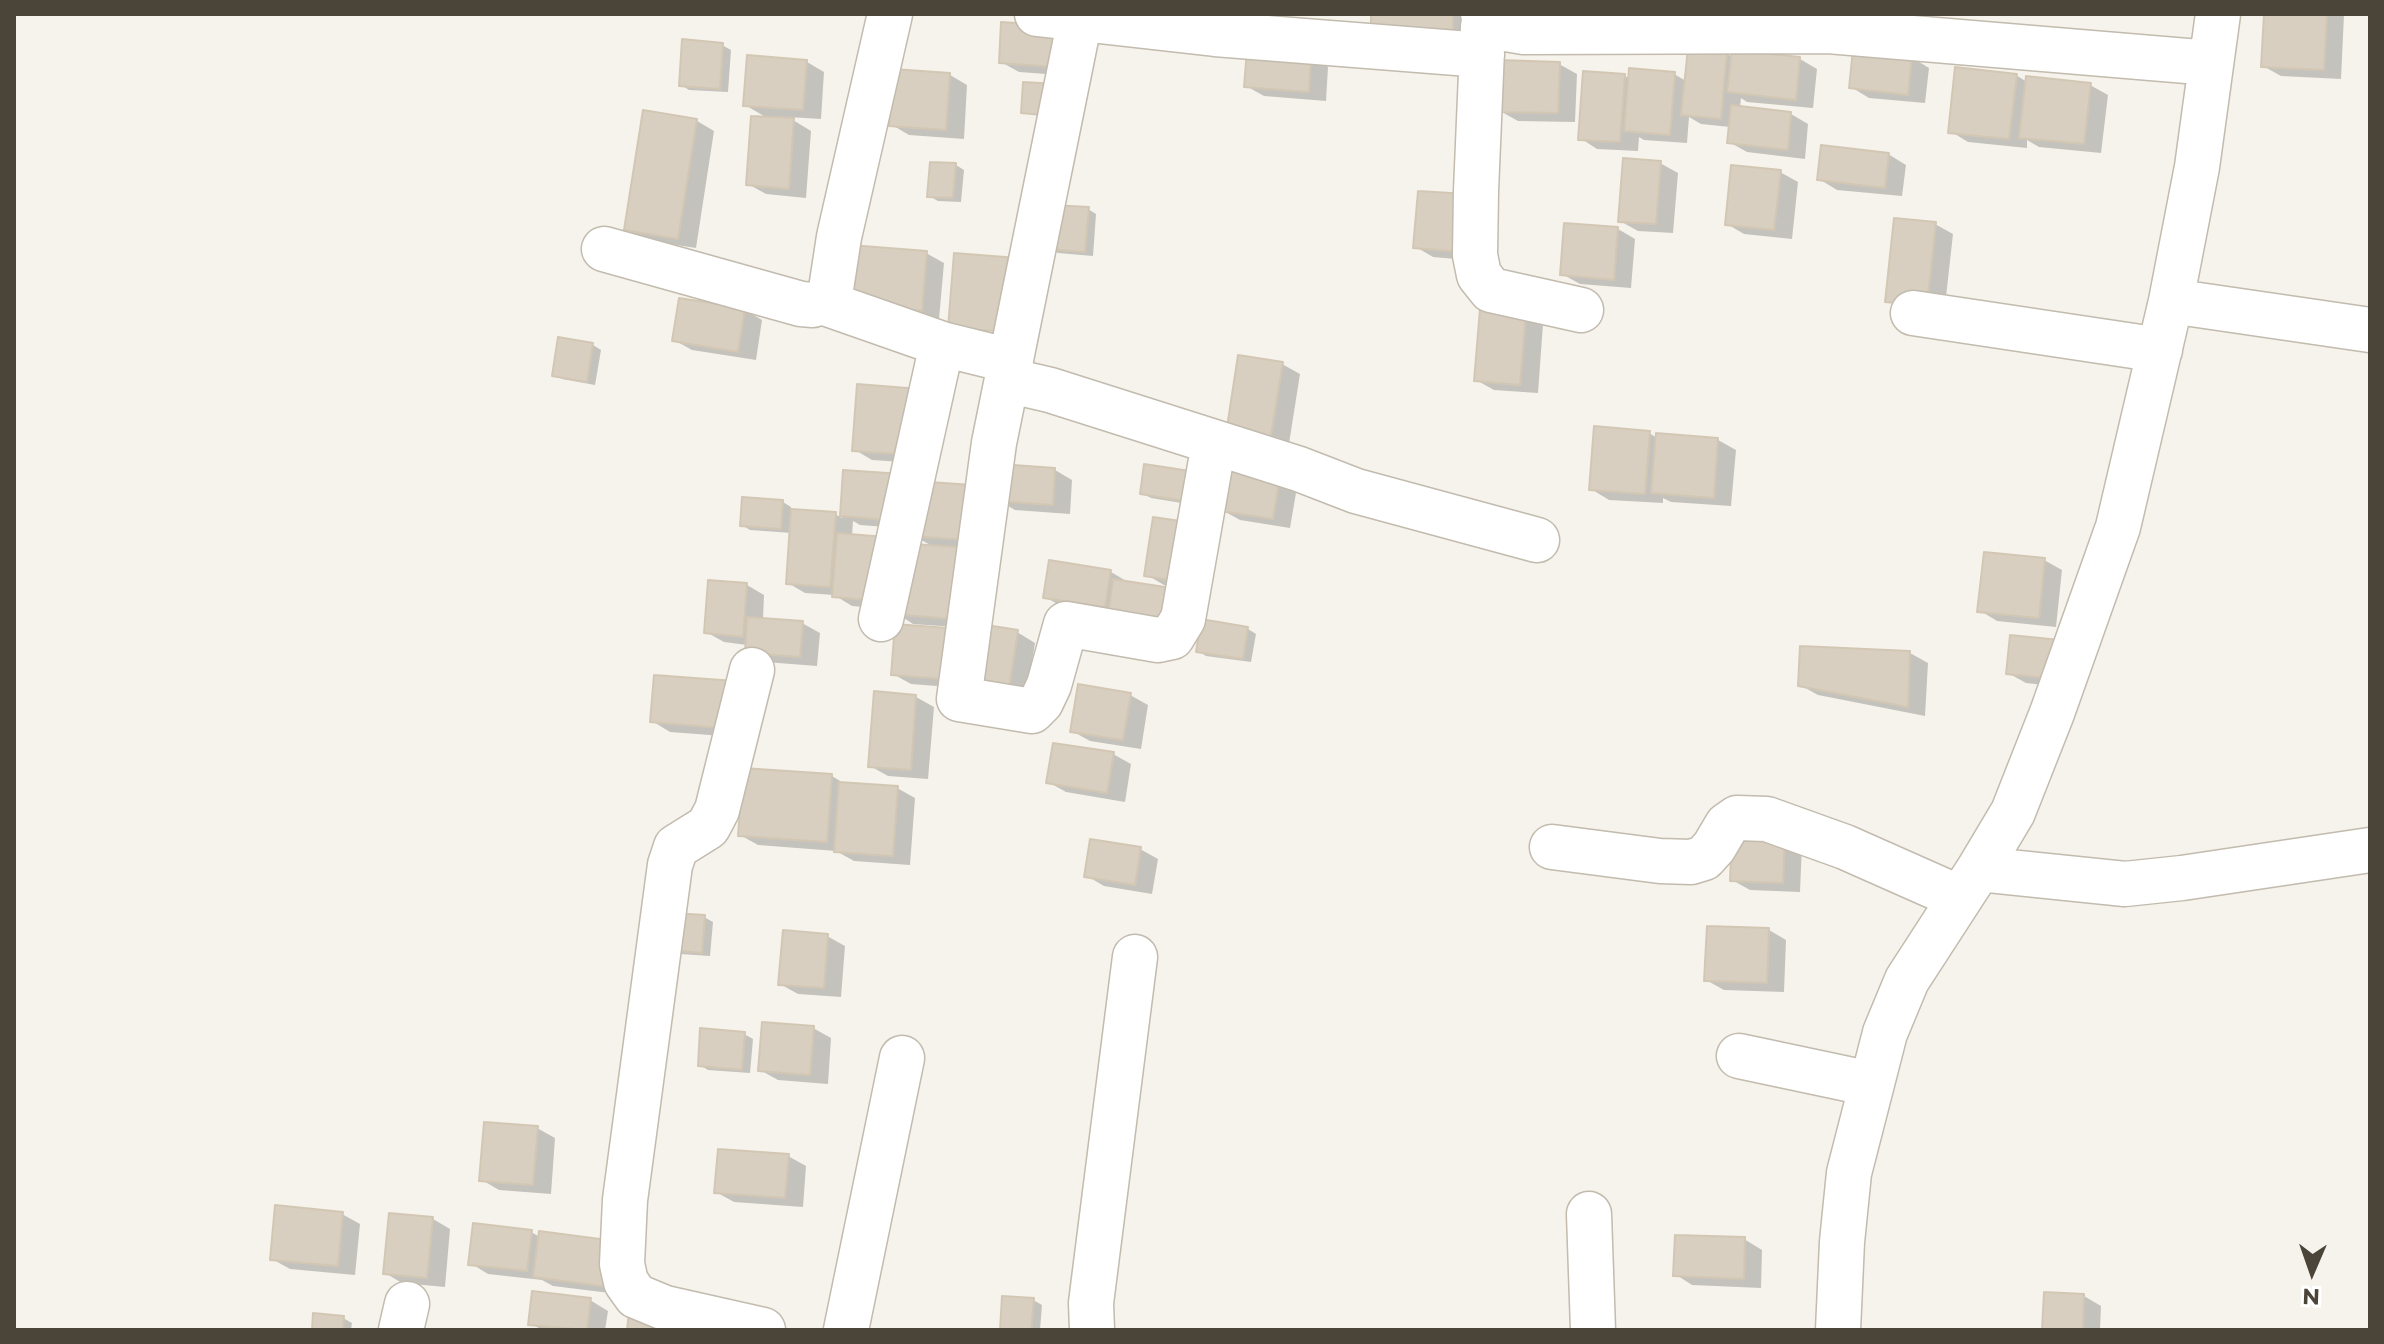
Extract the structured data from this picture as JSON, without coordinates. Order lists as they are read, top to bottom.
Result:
{
  "north": "bottom"
}
